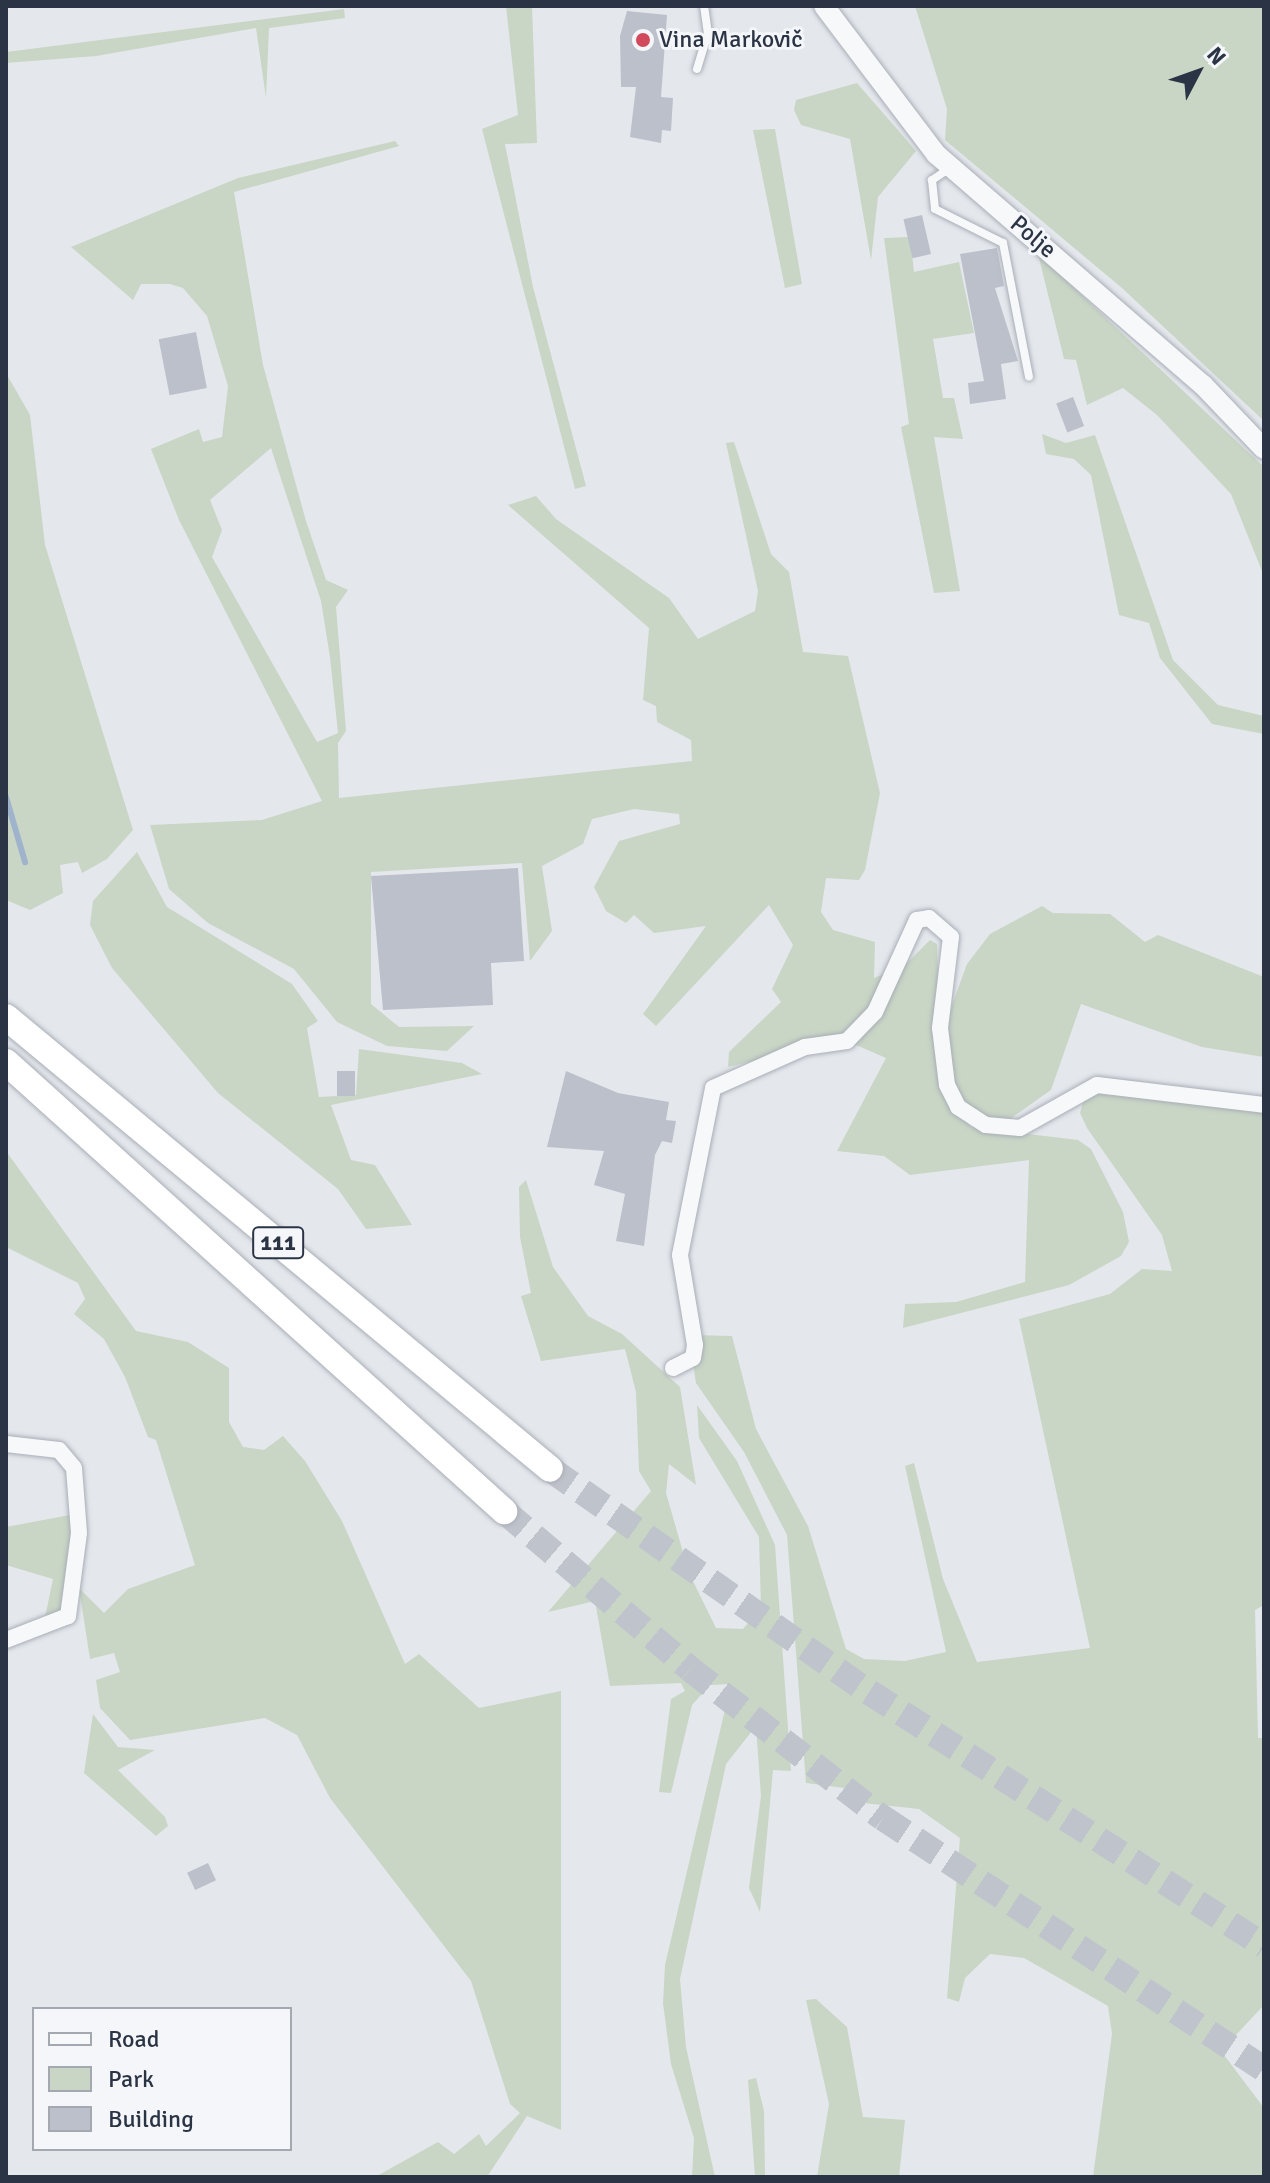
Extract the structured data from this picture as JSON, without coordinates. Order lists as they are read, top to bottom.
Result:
{
  "streets": {
    "highway": ["111"],
    "street": ["Polje"]
  },
  "places": ["Vina Markovič"],
  "legend": ["Road", "Park", "Building"],
  "north": "top right"
}
